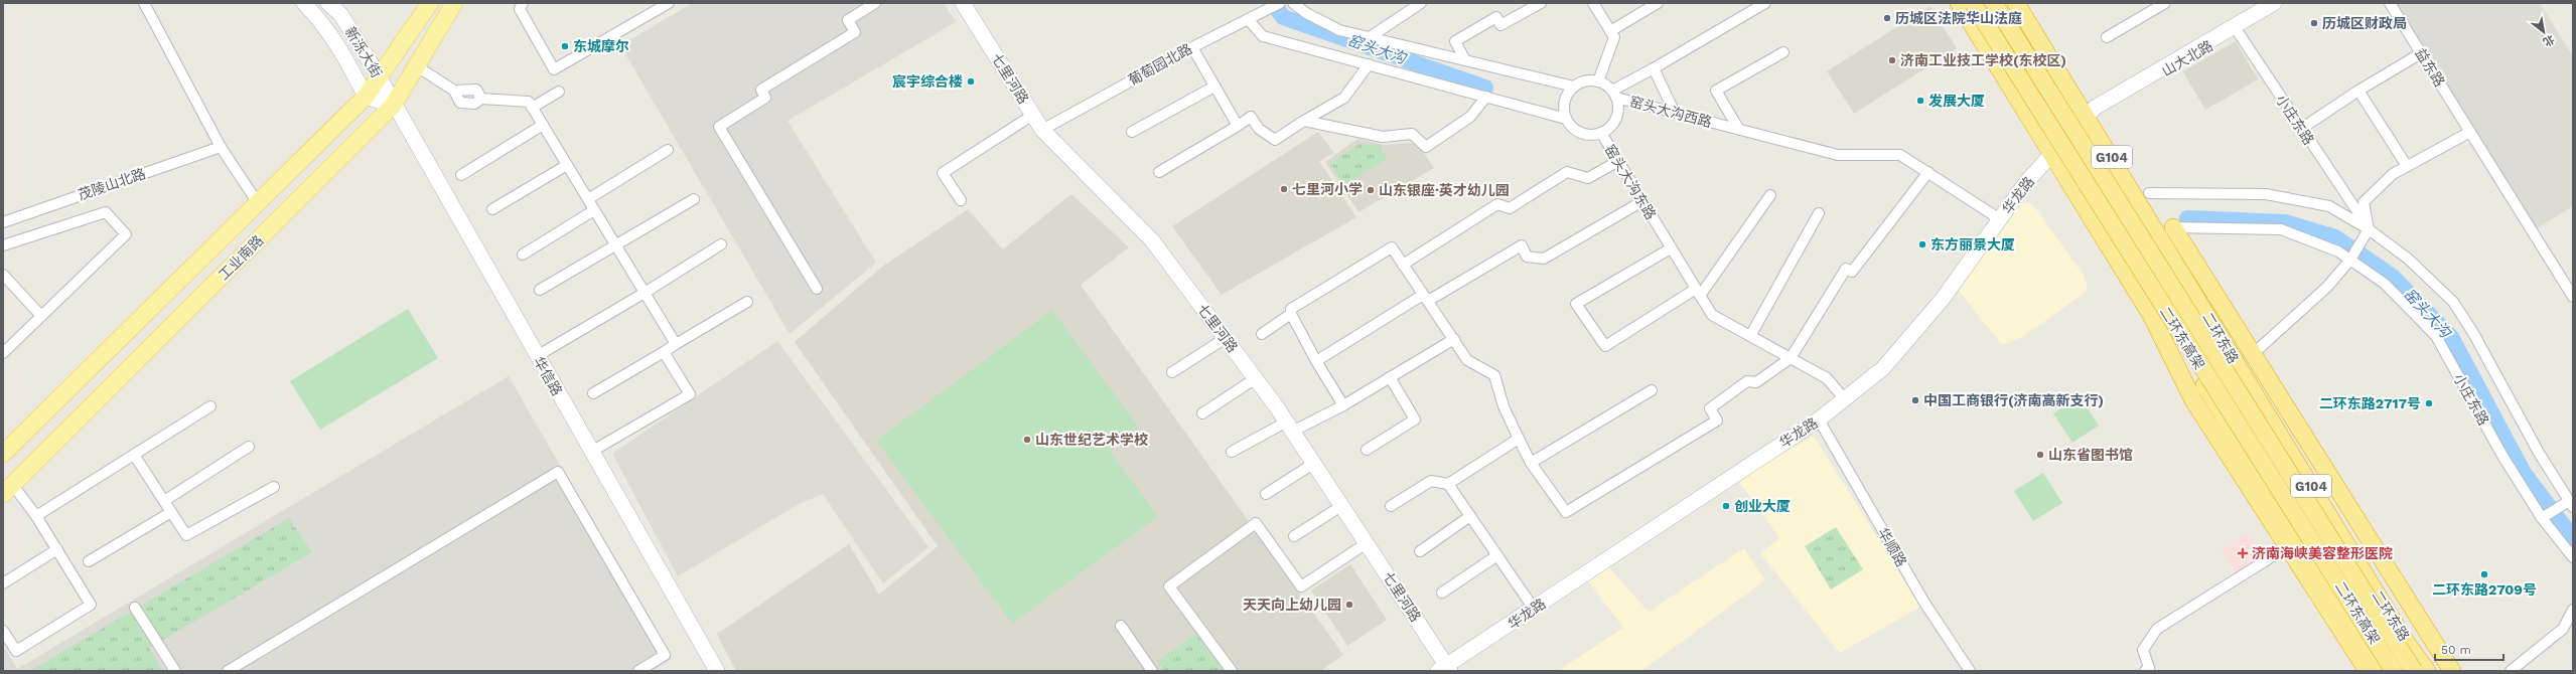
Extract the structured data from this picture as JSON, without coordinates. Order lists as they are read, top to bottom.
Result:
{
  "streets": {
    "highway": ["G104", "二环东高架", "二环东路"],
    "main road": [
      "新泺大街",
      "山大北路",
      "七里河路",
      "华龙路",
      "工业南路",
      "华信路"
    ],
    "street": [
      "葡萄园北路",
      "益东路",
      "窑头大沟西路",
      "小庄东路",
      "窑头大沟东路",
      "茂陵山北路",
      "华顺路"
    ]
  },
  "crossings": [
    ["新泺大街", "工业南路"],
    ["新泺大街", "华信路"],
    ["山大北路", "小庄东路"],
    ["山大北路", "华龙路"],
    ["山大北路", "二环东路"],
    ["葡萄园北路", "七里河路"],
    ["葡萄园北路", "窑头大沟东路"],
    ["七里河路", "华龙路"],
    ["窑头大沟西路", "窑头大沟东路"],
    ["窑头大沟西路", "华龙路"],
    ["小庄东路", "二环东路"],
    ["G104", "华龙路"],
    ["窑头大沟东路", "华龙路"],
    ["华龙路", "二环东路"],
    ["华龙路", "华顺路"],
    ["工业南路", "华信路"]
  ],
  "water": ["窑头大沟"],
  "places": {
    "other": [
      "历城区法院华山法庭",
      "历城区财政局",
      "东城摩尔",
      "济南工业技工学校(东校区)",
      "宸宇综合楼",
      "发展大厦",
      "七里河小学",
      "山东银座·英才幼儿园",
      "东方丽景大厦",
      "中国工商银行(济南高新支行)",
      "二环东路2717号",
      "山东世纪艺术学校",
      "山东省图书馆",
      "创业大厦",
      "二环东路2709号",
      "天天向上幼儿园"
    ],
    "health": ["济南海峡美容整形医院"]
  },
  "scale_bar": "50 m",
  "north": "bottom right"
}
